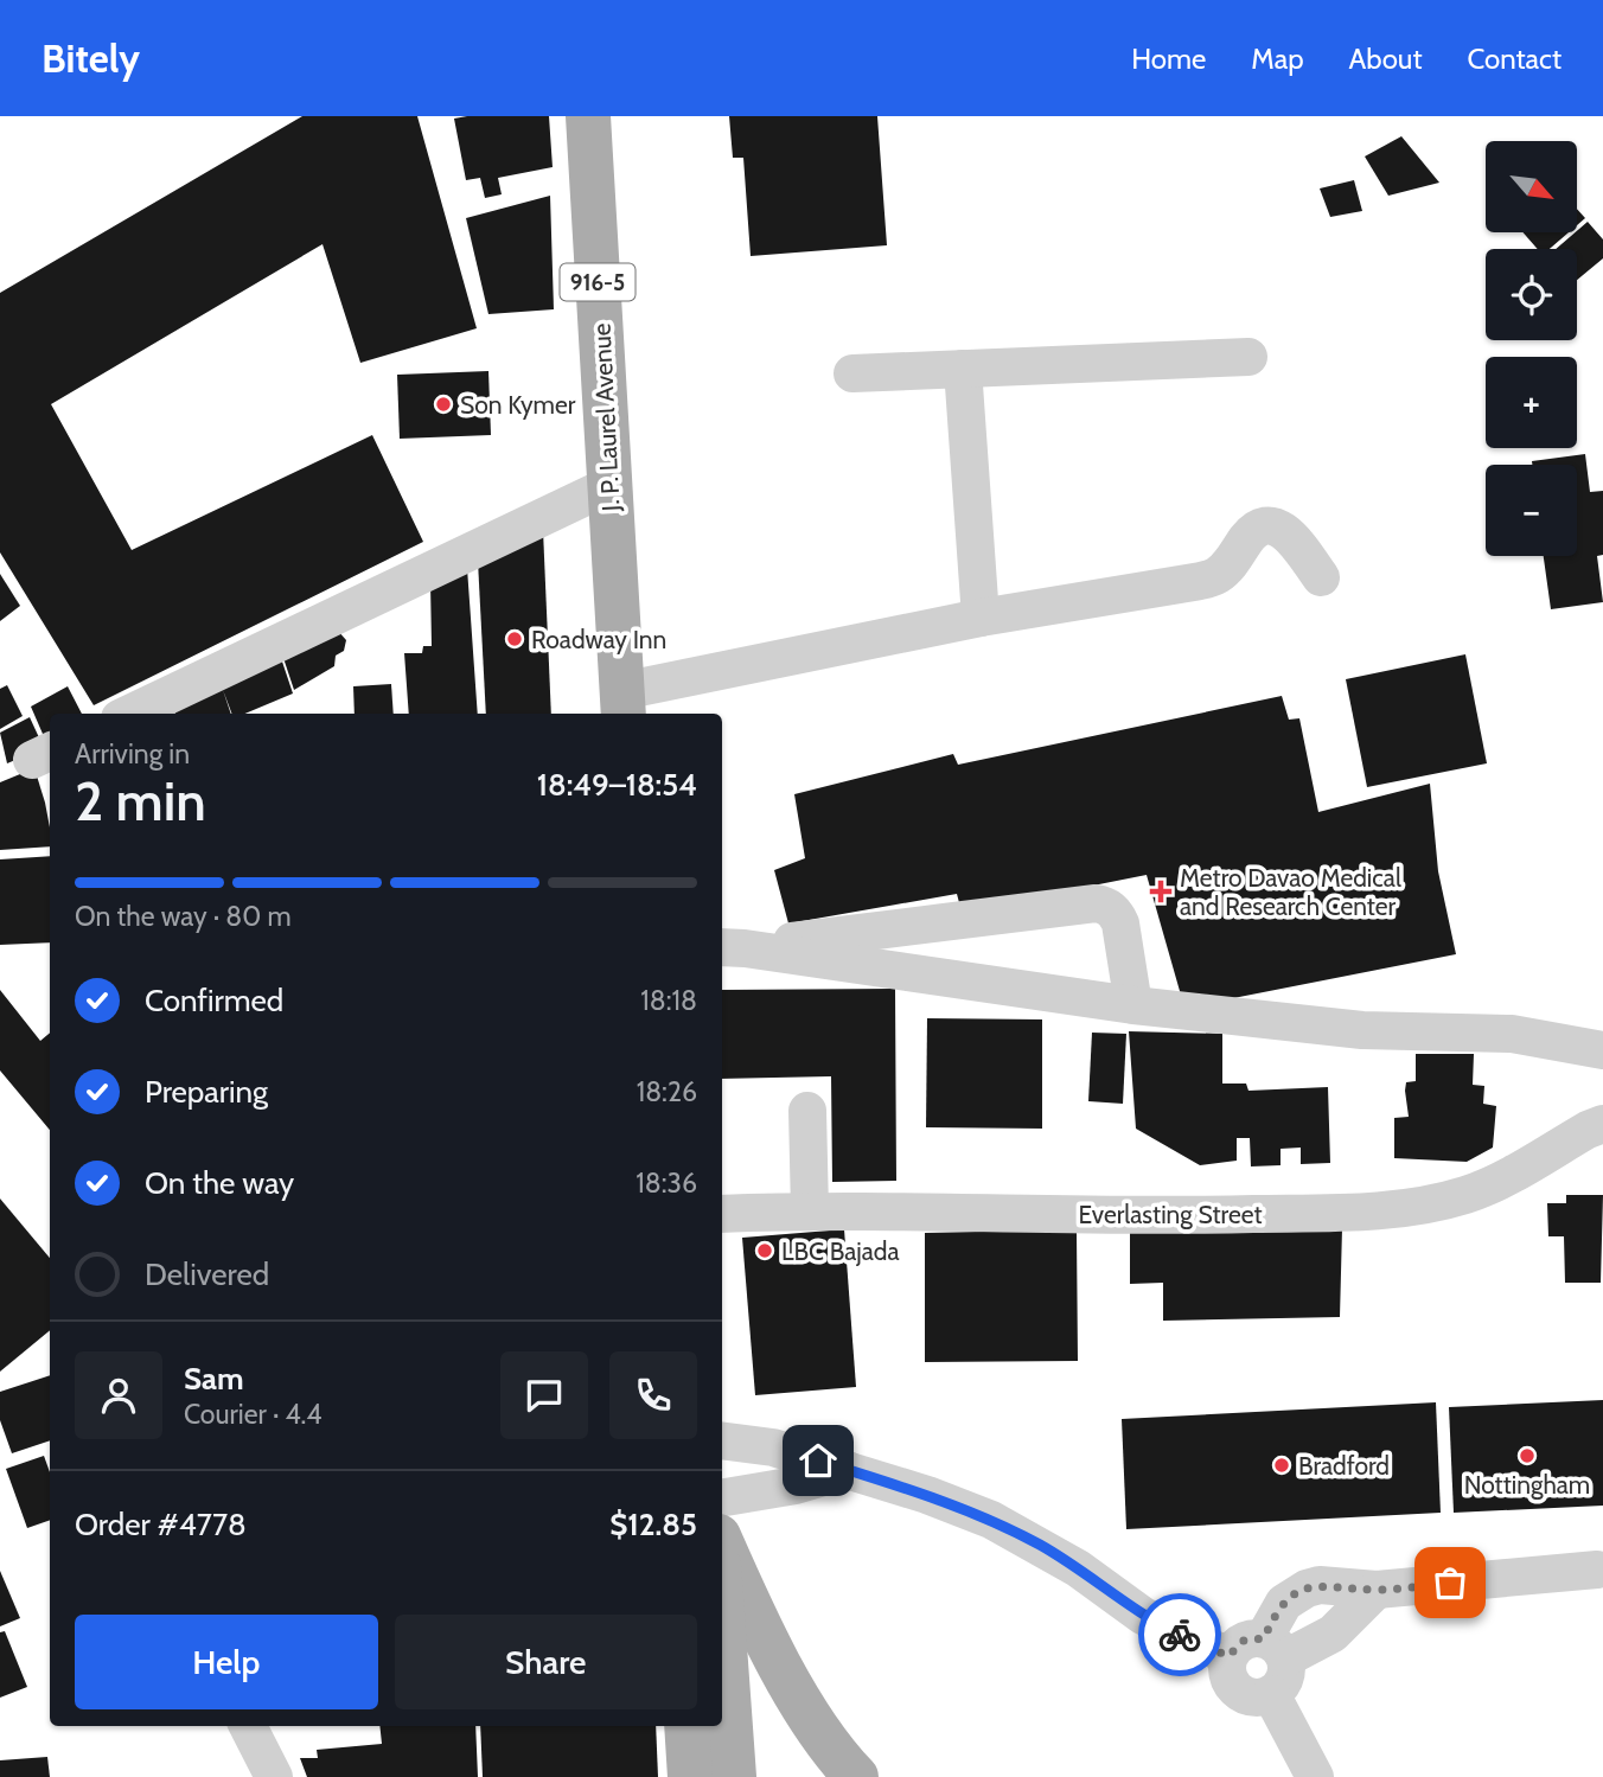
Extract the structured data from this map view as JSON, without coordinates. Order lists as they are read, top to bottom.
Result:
{
  "streets": {
    "main road": ["916-5", "J. P. Laurel Avenue"],
    "street": ["Everlasting Street"]
  },
  "places": {
    "other": [
      "Son Kymer",
      "Roadway Inn",
      "LBC Bajada",
      "Nottingham",
      "Bradford"
    ],
    "health": ["Metro Davao Medical and Research Center"]
  },
  "north": "bottom right",
  "page": {
    "header": "Bitely",
    "nav": [
      "Home",
      "Map",
      "About",
      "Contact"
    ],
    "map_buttons": ["+", "−"],
    "heading": ["2 min", "Arriving in", "18:49–18:54"],
    "panel": [
      "Sam",
      "Courier · 4.4",
      "Order #4778",
      "$12.85"
    ],
    "bar": "On the way · 80 m",
    "list": [
      ["Confirmed", "18:18"],
      ["Preparing", "18:26"],
      ["On the way", "18:36"],
      "Delivered"
    ],
    "buttons": ["Help", "Share"]
  }
}
